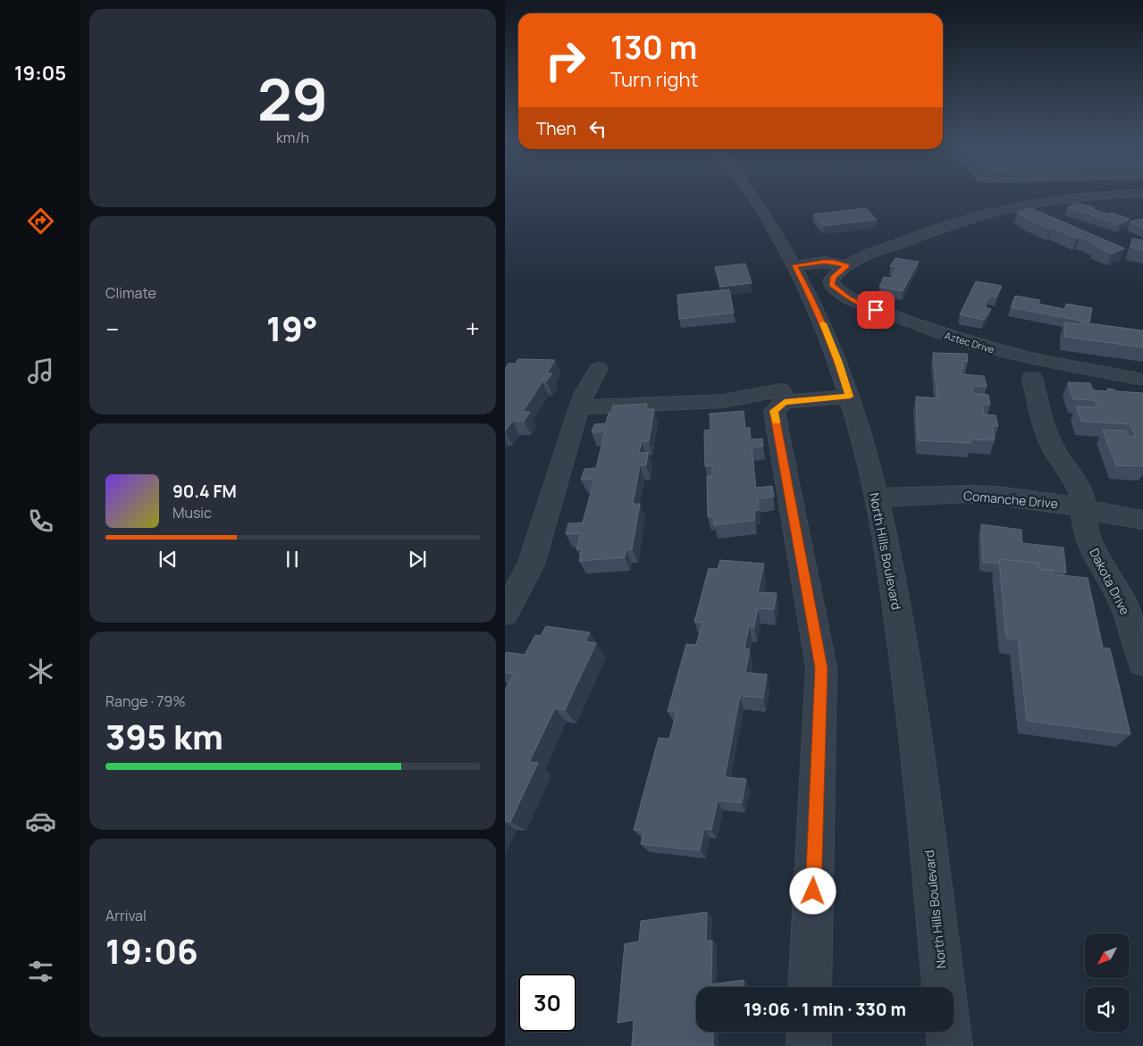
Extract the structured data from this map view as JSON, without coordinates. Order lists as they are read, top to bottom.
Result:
{
  "streets": {
    "street": [
      "Aztec Drive",
      "Comanche Drive",
      "North Hills Boulevard",
      "Dakota Drive"
    ]
  },
  "crossings": [
    ["Comanche Drive", "North Hills Boulevard"],
    ["Comanche Drive", "Dakota Drive"]
  ],
  "north": "bottom left",
  "page": {
    "tabs": "19:05",
    "tile": [
      ["29", "km/h"],
      "Climate",
      ["Range · 79%", "395 km"],
      ["Arrival", "19:06"]
    ],
    "turn": ["130 m", "Turn right"],
    "then": "Then",
    "heat": ["−", "19°", "+"],
    "song": ["90.4 FM", "Music"],
    "limit": "30",
    "trip": "19:06 · 1 min · 330 m"
  }
}
